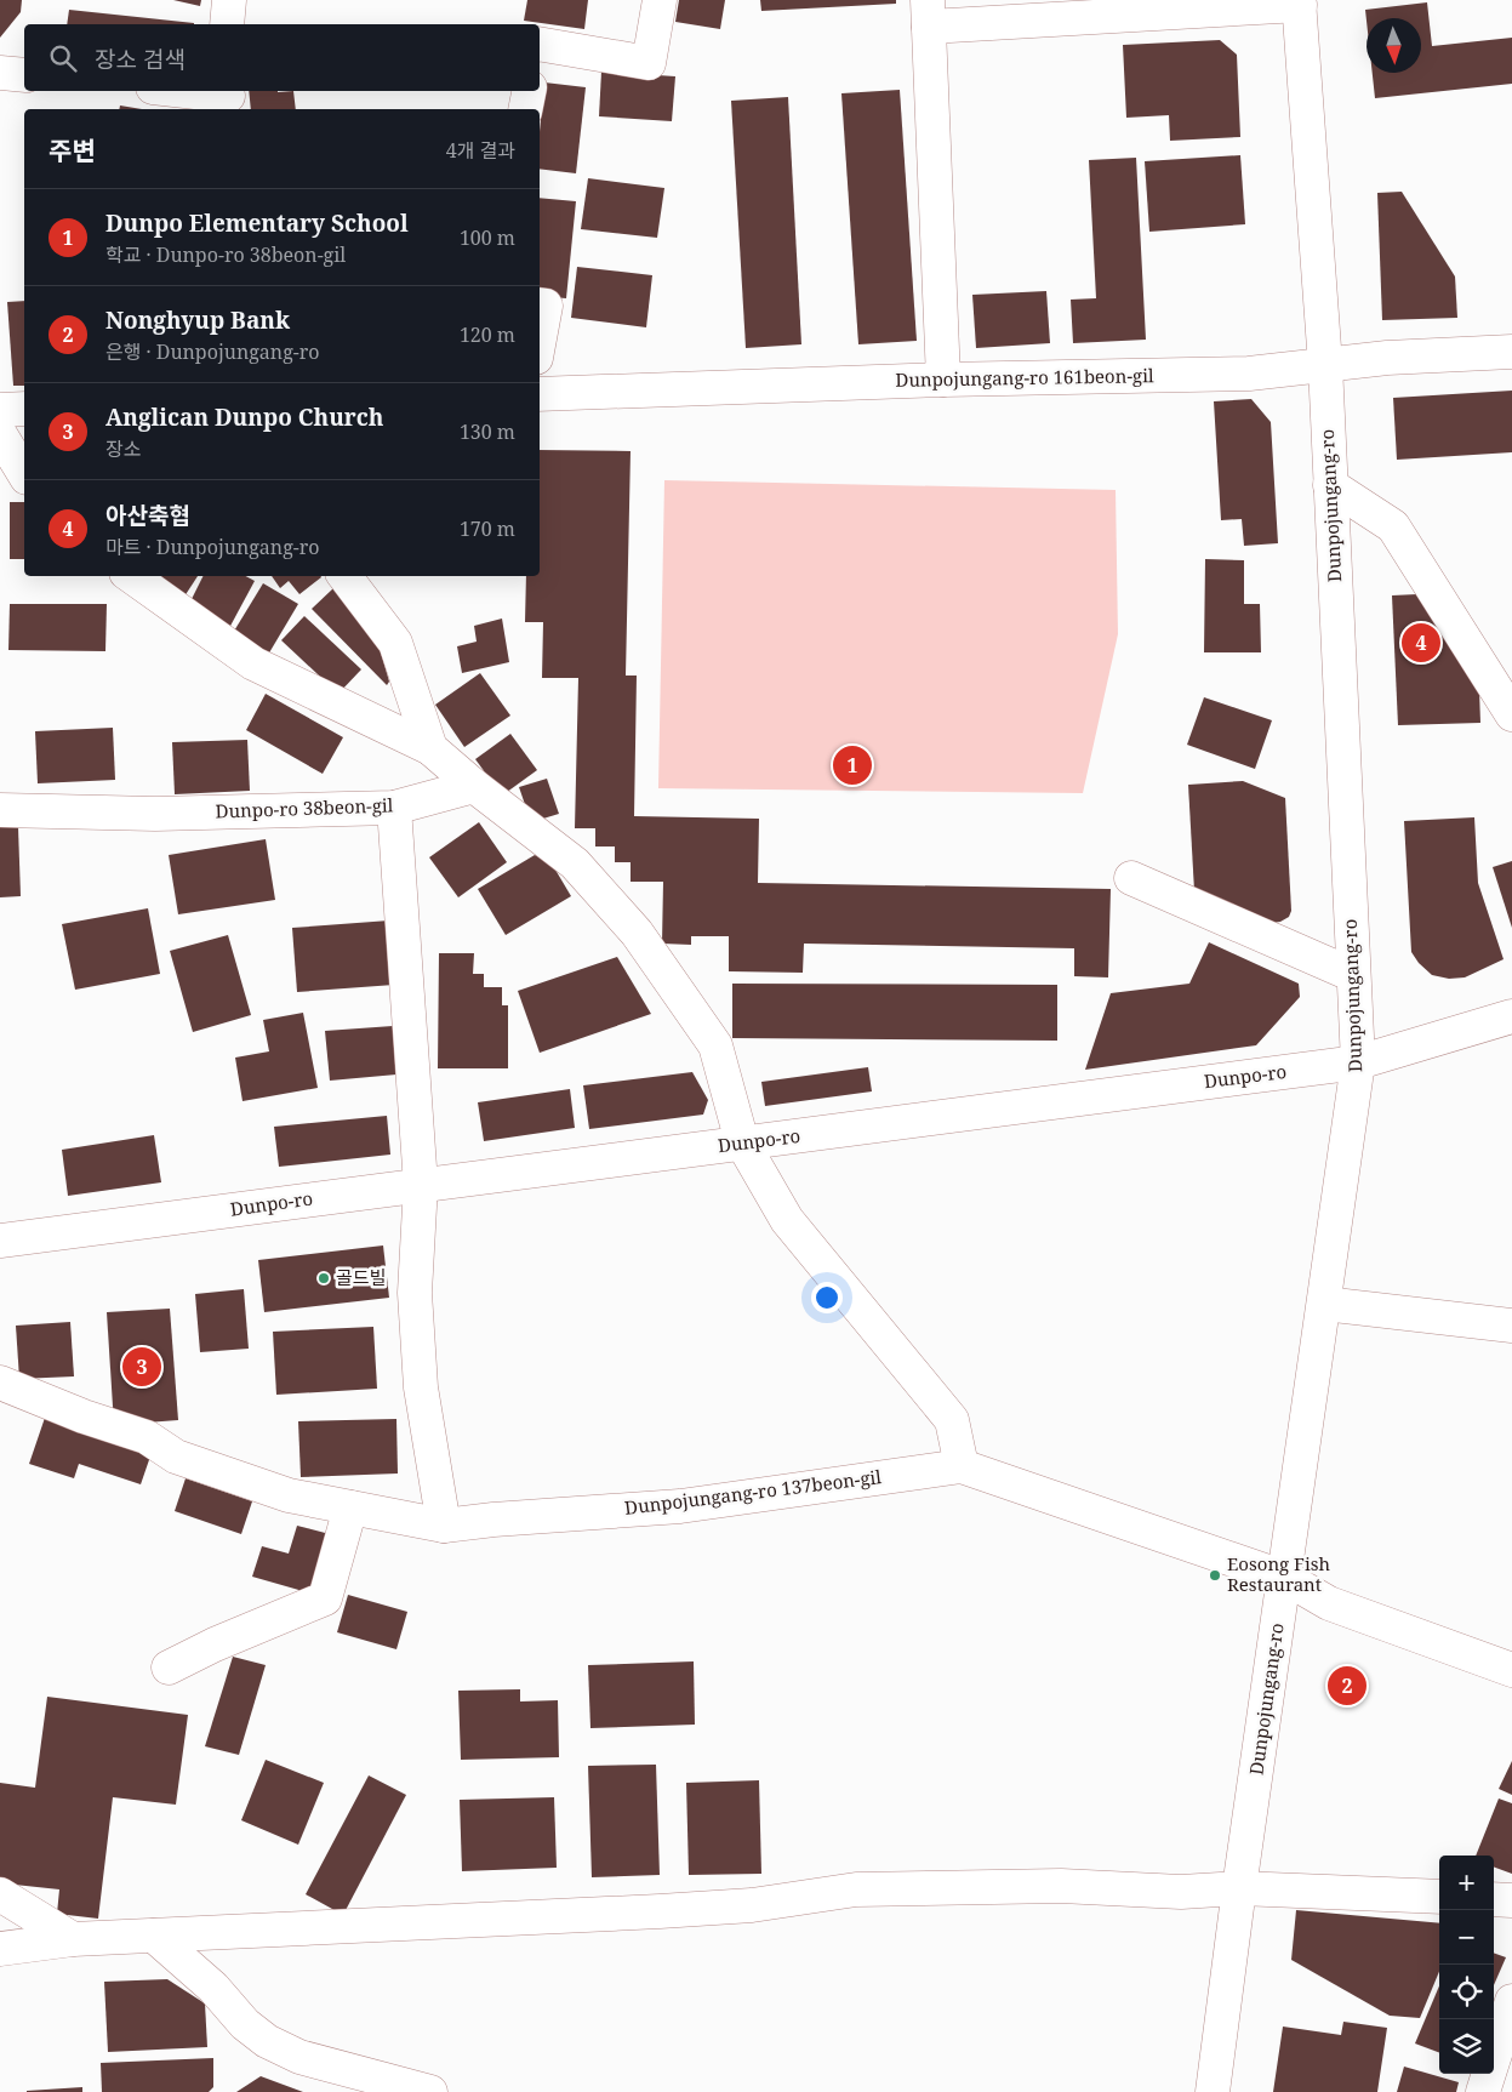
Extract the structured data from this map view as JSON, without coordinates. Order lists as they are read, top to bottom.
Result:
{
  "streets": {
    "street": [
      "Dunpojungang-ro 161beon-gil",
      "Dunpojungang-ro",
      "Dunpo-ro 38beon-gil",
      "Dunpo-ro",
      "Dunpojungang-ro 137beon-gil"
    ]
  },
  "crossings": [
    ["Dunpojungang-ro 161beon-gil", "Dunpojungang-ro"],
    ["Dunpojungang-ro", "Dunpo-ro"],
    ["Dunpojungang-ro", "Dunpojungang-ro 137beon-gil"]
  ],
  "places": ["골드빌", "Eosong Fish Restaurant"],
  "north": "bottom",
  "page": {
    "search": "장소 검색",
    "heading": ["주변", "4개 결과"],
    "list": [
      {
        "mark": "1",
        "name": "Dunpo Elementary School",
        "note": "학교 · Dunpo-ro 38beon-gil",
        "value": "100 m"
      },
      {
        "mark": "2",
        "name": "Nonghyup Bank",
        "note": "은행 · Dunpojungang-ro",
        "value": "120 m"
      },
      {
        "mark": "3",
        "name": "Anglican Dunpo Church",
        "note": "장소",
        "value": "130 m"
      },
      {
        "mark": "4",
        "name": "아산축협",
        "note": "마트 · Dunpojungang-ro",
        "value": "170 m"
      }
    ],
    "pins": [
      "4",
      "1",
      "3",
      "2"
    ],
    "map_buttons": ["+", "−"]
  }
}
